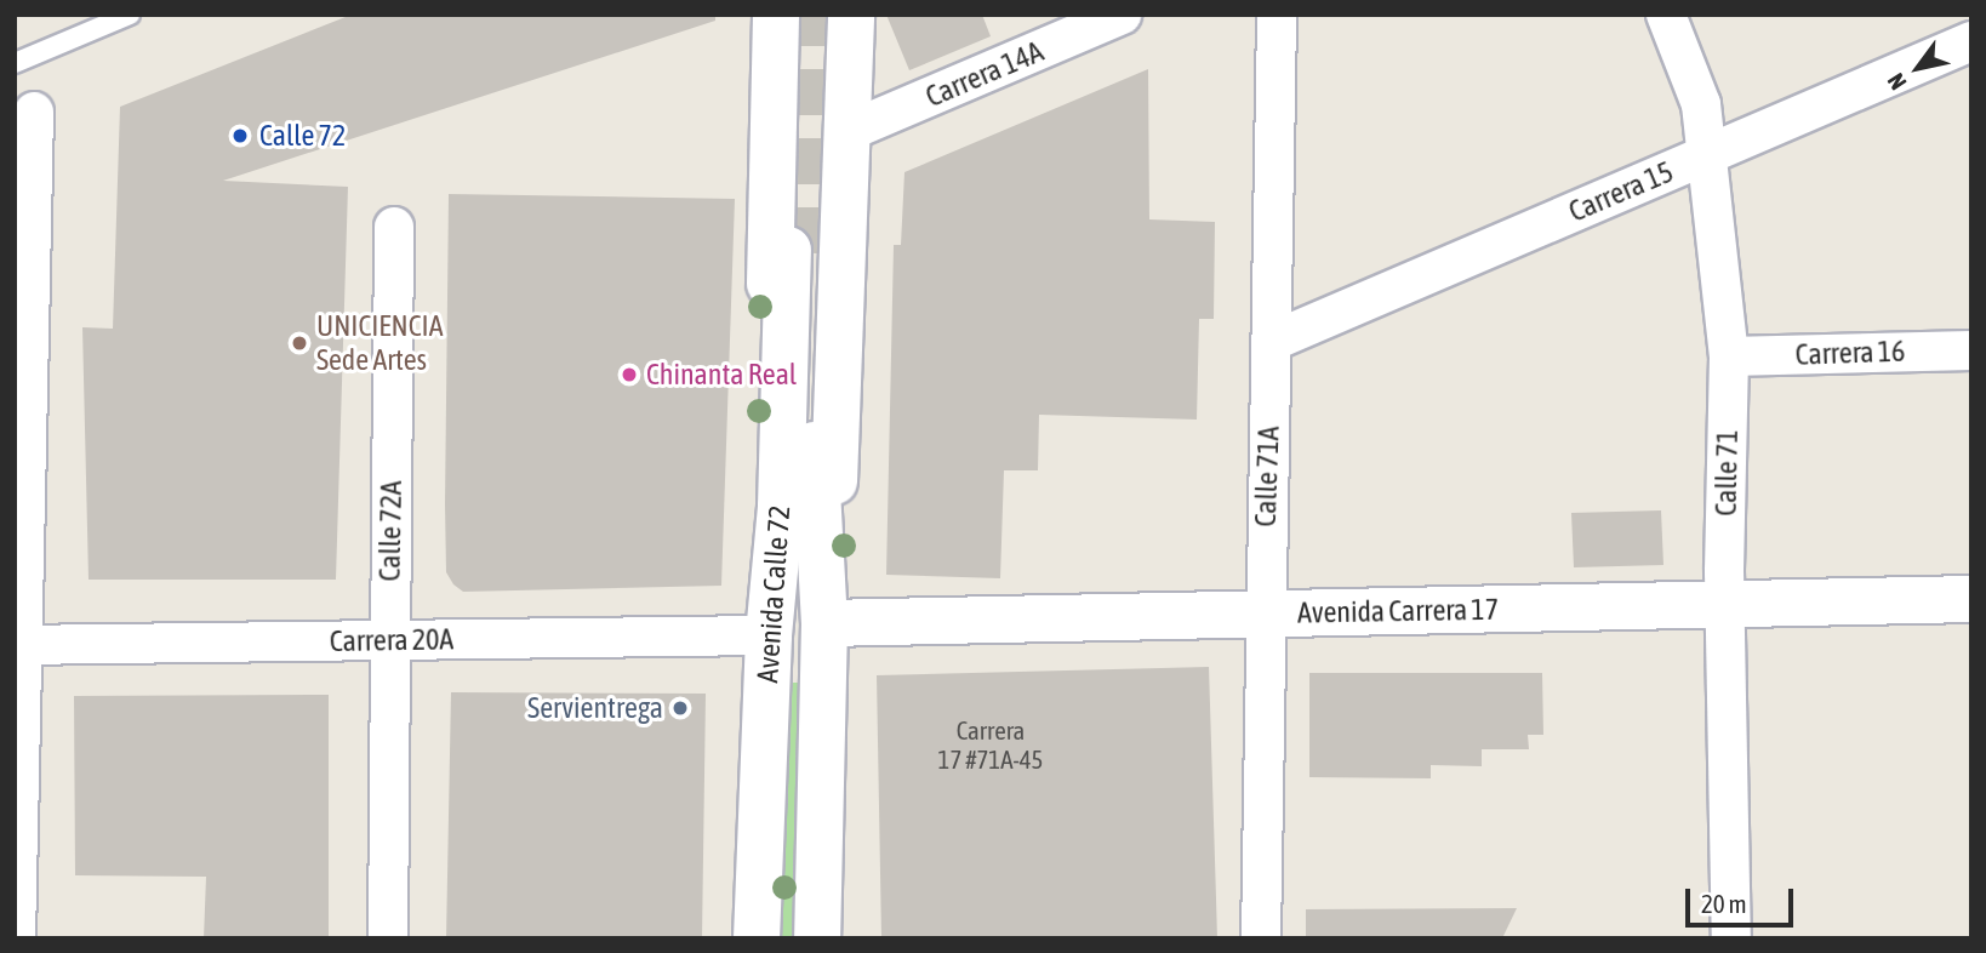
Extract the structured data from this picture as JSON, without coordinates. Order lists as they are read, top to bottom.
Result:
{
  "streets": {
    "main road": ["Avenida Calle 72", "Avenida Carrera 17"],
    "street": [
      "Carrera 14A",
      "Carrera 15",
      "Carrera 16",
      "Calle 71",
      "Calle 71A",
      "Calle 72A",
      "Carrera 20A"
    ]
  },
  "crossings": [
    ["Carrera 15", "Calle 71"],
    ["Carrera 15", "Calle 71A"],
    ["Carrera 16", "Calle 71"],
    ["Calle 71", "Avenida Carrera 17"],
    ["Calle 71A", "Avenida Carrera 17"],
    ["Calle 72A", "Carrera 20A"],
    ["Avenida Calle 72", "Avenida Carrera 17"],
    ["Avenida Calle 72", "Carrera 20A"]
  ],
  "places": [
    "Calle 72",
    "UNICIENCIA Sede Artes",
    "Chinanta Real",
    "Servientrega"
  ],
  "house_numbers": ["Carrera 17 #71A-45"],
  "scale_bar": "20 m",
  "north": "bottom left"
}
